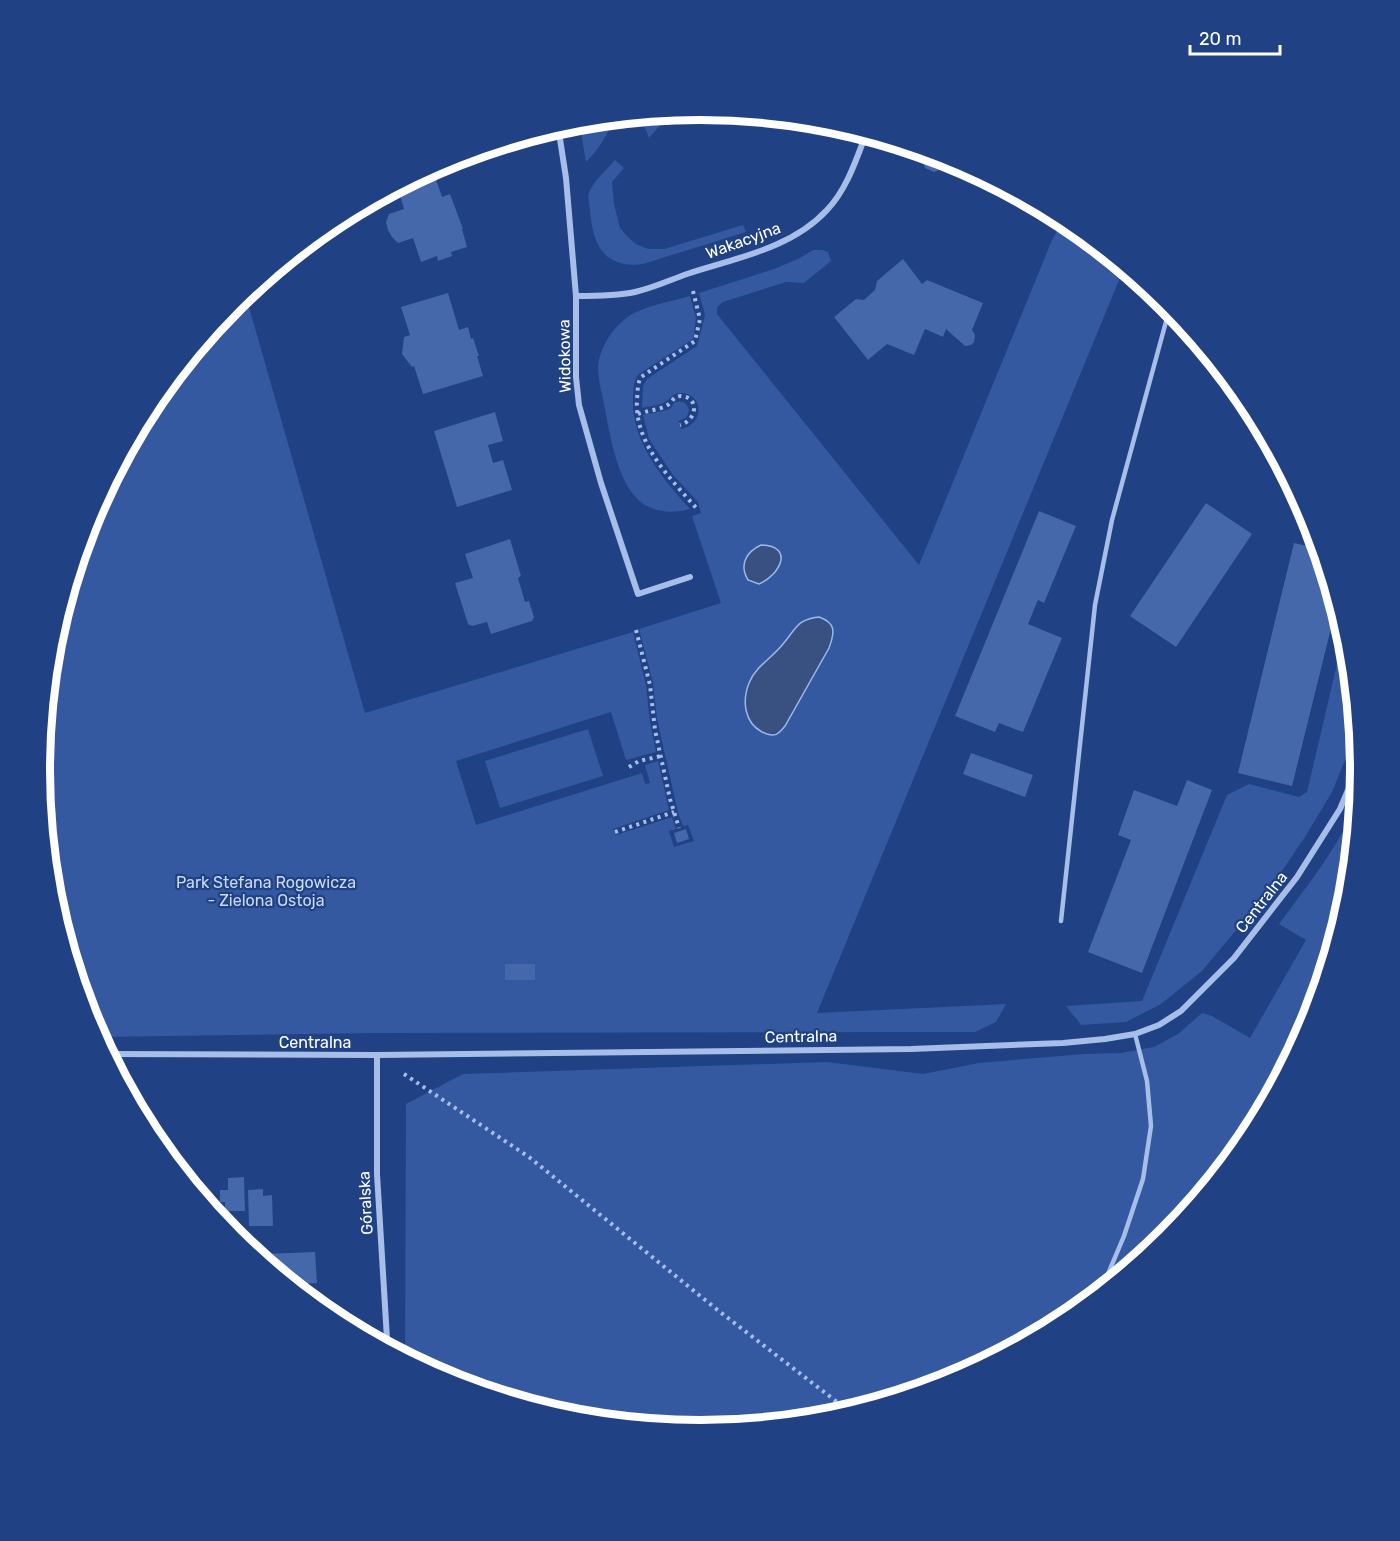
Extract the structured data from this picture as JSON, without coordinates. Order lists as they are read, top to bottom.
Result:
{
  "streets": {
    "street": [
      "Wakacyjna",
      "Widokowa",
      "Centralna",
      "Góralska"
    ]
  },
  "crossings": [
    ["Wakacyjna", "Widokowa"],
    ["Centralna", "Góralska"]
  ],
  "parks": ["Park Stefana Rogowicza - Zielona Ostoja"],
  "scale_bar": "20 m"
}
